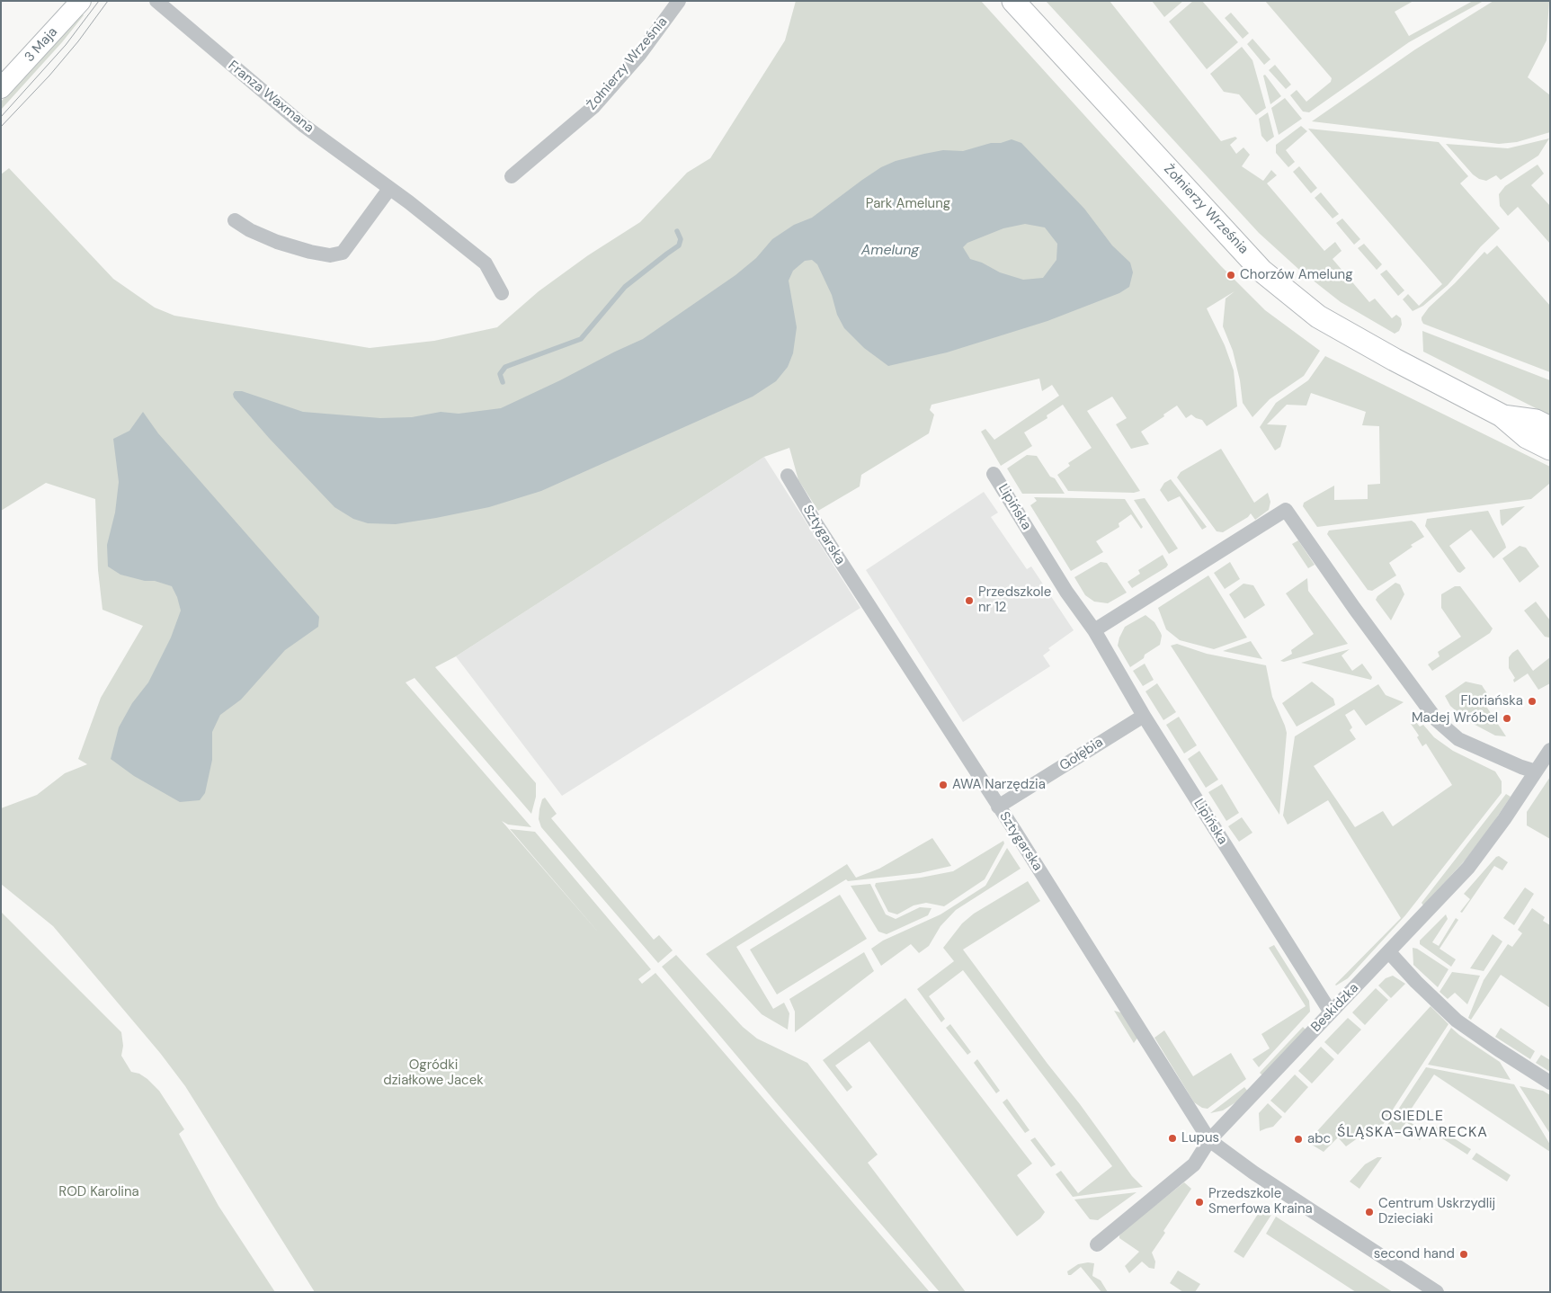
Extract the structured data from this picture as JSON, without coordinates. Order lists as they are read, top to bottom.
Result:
{
  "streets": {
    "main road": ["Żołnierzy Września"],
    "street": [
      "3 Maja",
      "Franza Waxmana",
      "Lipińska",
      "Sztygarska",
      "Gołębia",
      "Beskidzka"
    ]
  },
  "crossings": [
    ["Lipińska", "Gołębia"],
    ["Lipińska", "Beskidzka"],
    ["Sztygarska", "Gołębia"],
    ["Sztygarska", "Beskidzka"]
  ],
  "districts": ["OSIEDLE ŚLĄSKA-GWARECKA"],
  "water": ["Amelung"],
  "parks": ["Park Amelung", "Ogródki działkowe Jacek", "ROD Karolina"],
  "places": [
    "Chorzów Amelung",
    "Przedszkole nr 12",
    "Floriańska",
    "Madej Wróbel",
    "AWA Narzędzia",
    "Lupus",
    "abc",
    "Przedszkole Smerfowa Kraina",
    "Centrum Uskrzydlij Dzieciaki",
    "second hand"
  ]
}
